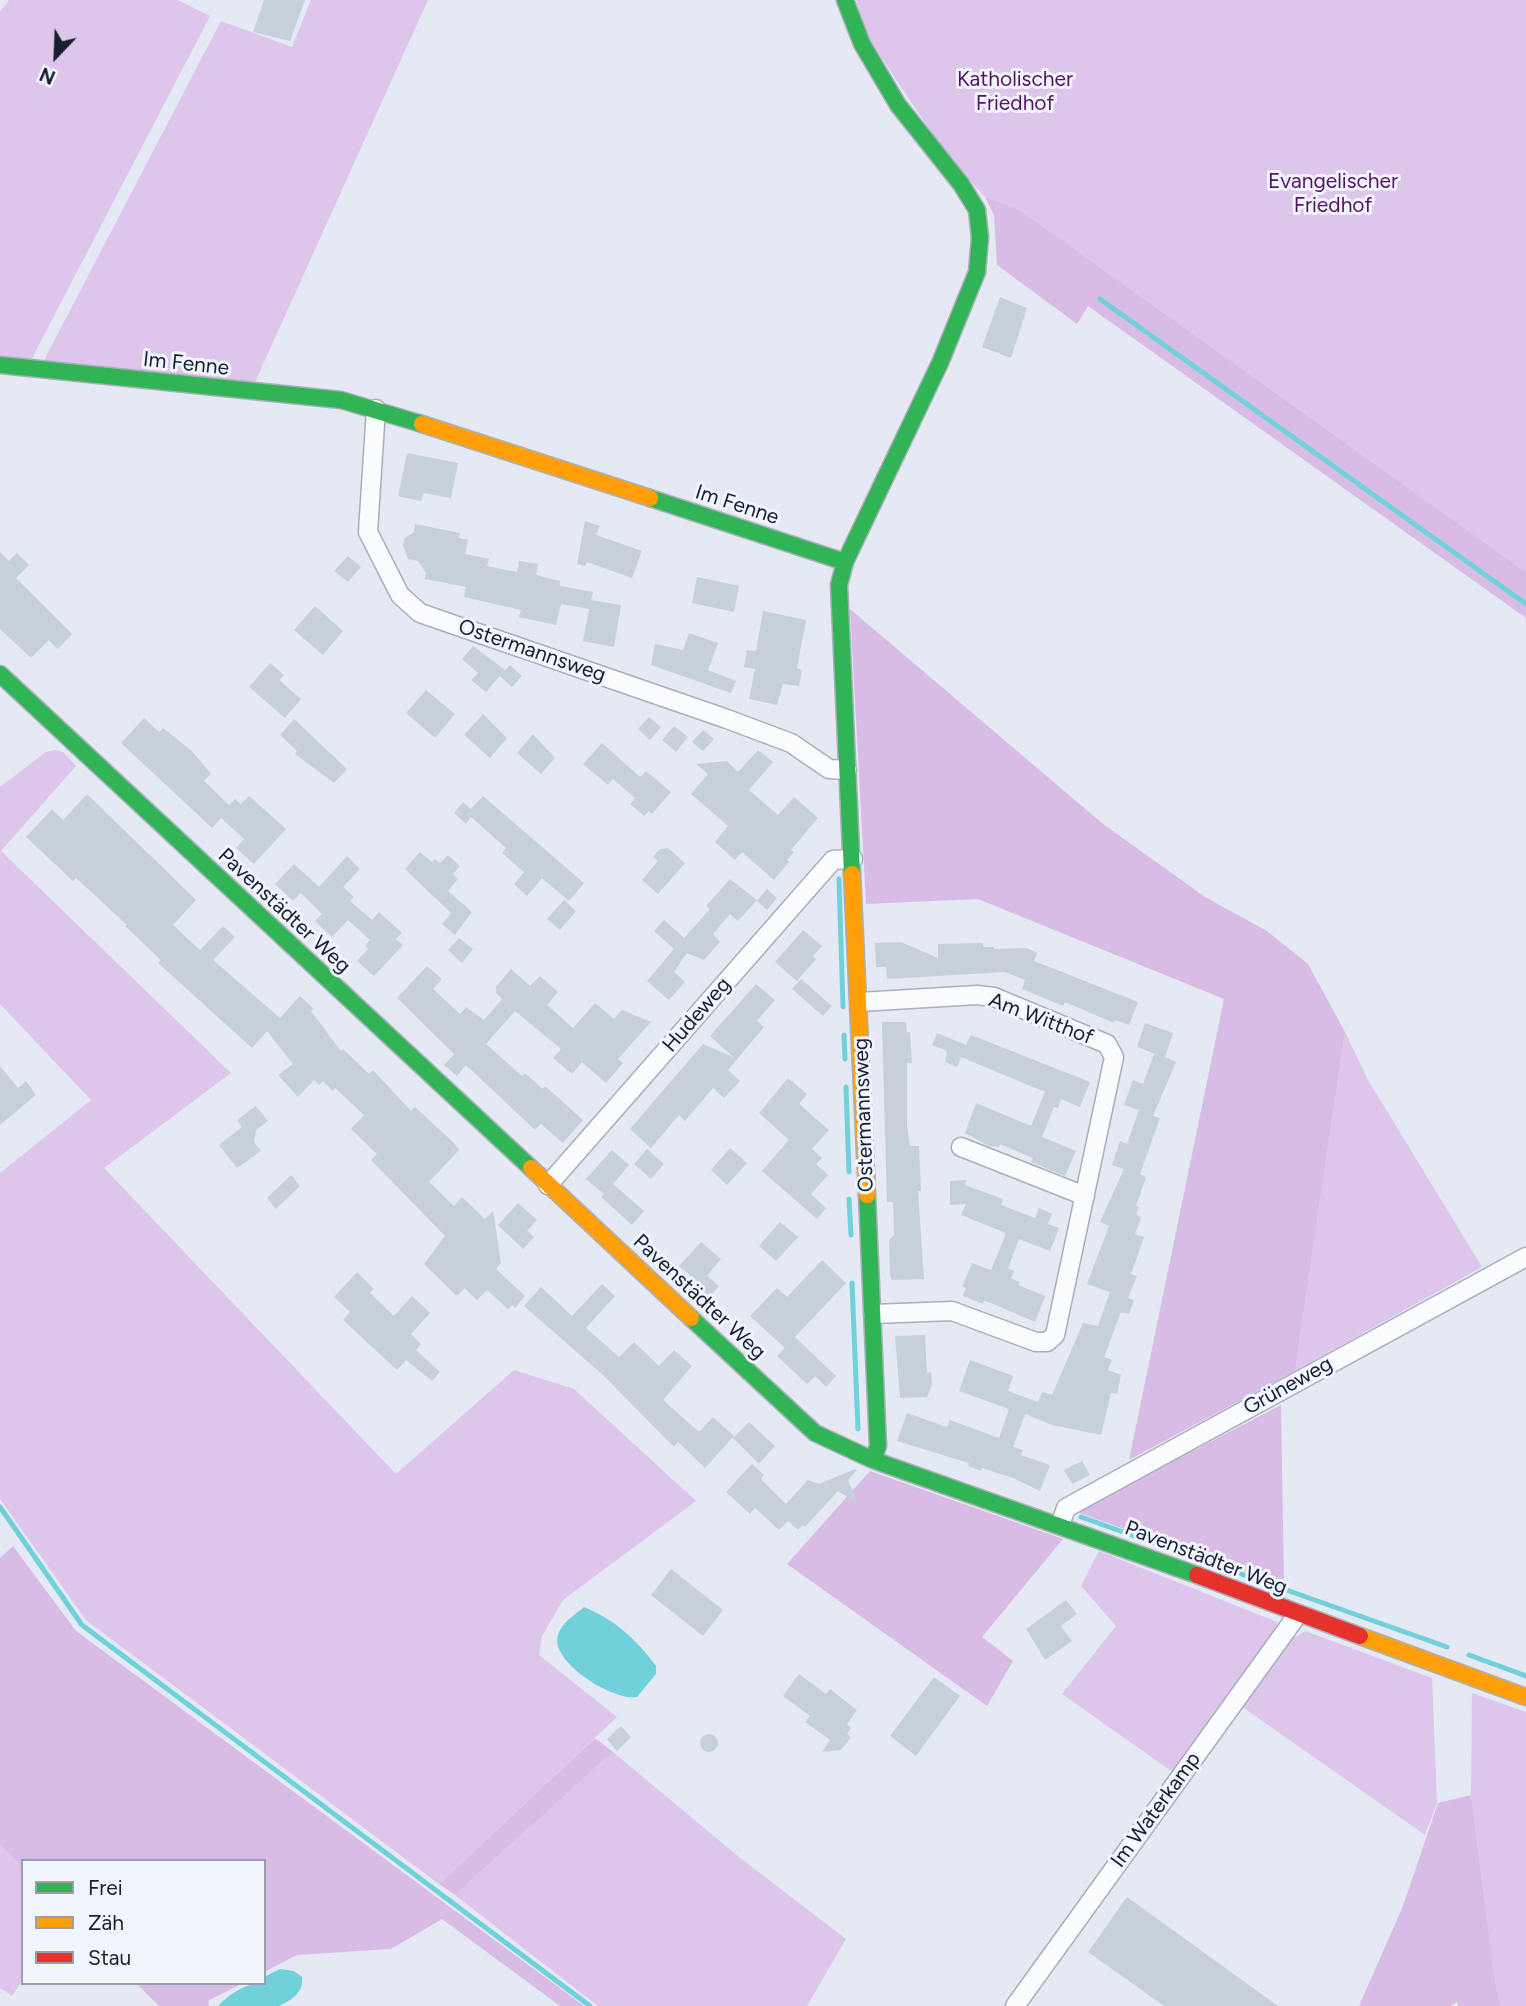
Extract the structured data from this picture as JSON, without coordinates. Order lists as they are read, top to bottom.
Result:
{
  "streets": {
    "street": [
      "Im Fenne",
      "Ostermannsweg",
      "Pavenstädter Weg",
      "Hudeweg",
      "Am Witthof",
      "Grüneweg",
      "Im Waterkamp"
    ]
  },
  "crossings": [
    ["Im Fenne", "Ostermannsweg"],
    ["Ostermannsweg", "Pavenstädter Weg"],
    ["Ostermannsweg", "Hudeweg"],
    ["Ostermannsweg", "Am Witthof"],
    ["Pavenstädter Weg", "Hudeweg"],
    ["Pavenstädter Weg", "Grüneweg"],
    ["Pavenstädter Weg", "Im Waterkamp"]
  ],
  "parks": ["Katholischer Friedhof", "Evangelischer Friedhof"],
  "legend": ["Frei", "Zäh", "Stau"],
  "north": "bottom left"
}
